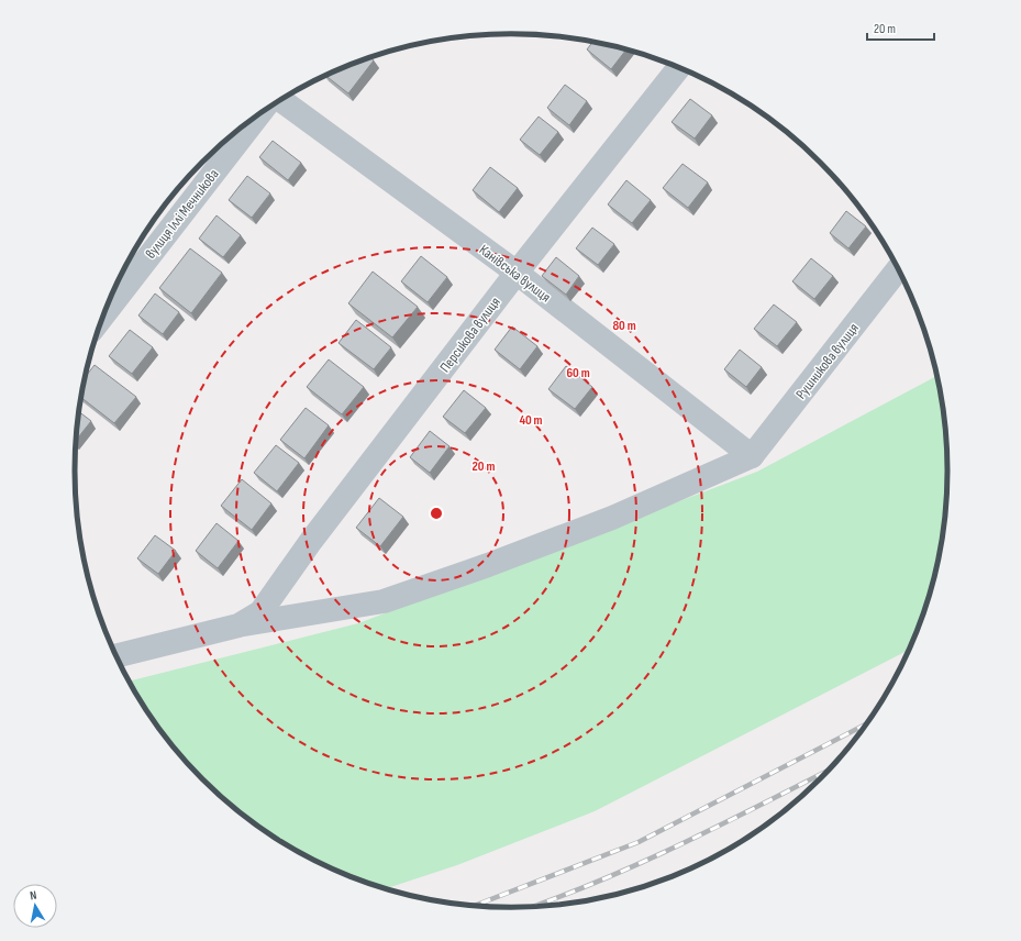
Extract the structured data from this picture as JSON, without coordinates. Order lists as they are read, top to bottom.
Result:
{
  "streets": {
    "street": [
      "вулиця Іллі Мечникова",
      "Канівська вулиця",
      "Персикова вулиця",
      "Рушникова вулиця"
    ]
  },
  "crossings": [
    ["Канівська вулиця", "Персикова вулиця"],
    ["Канівська вулиця", "Рушникова вулиця"]
  ],
  "scale_bar": "20 m",
  "north": "top",
  "rings": [
    "80 m",
    "60 m",
    "40 m",
    "20 m"
  ]
}
